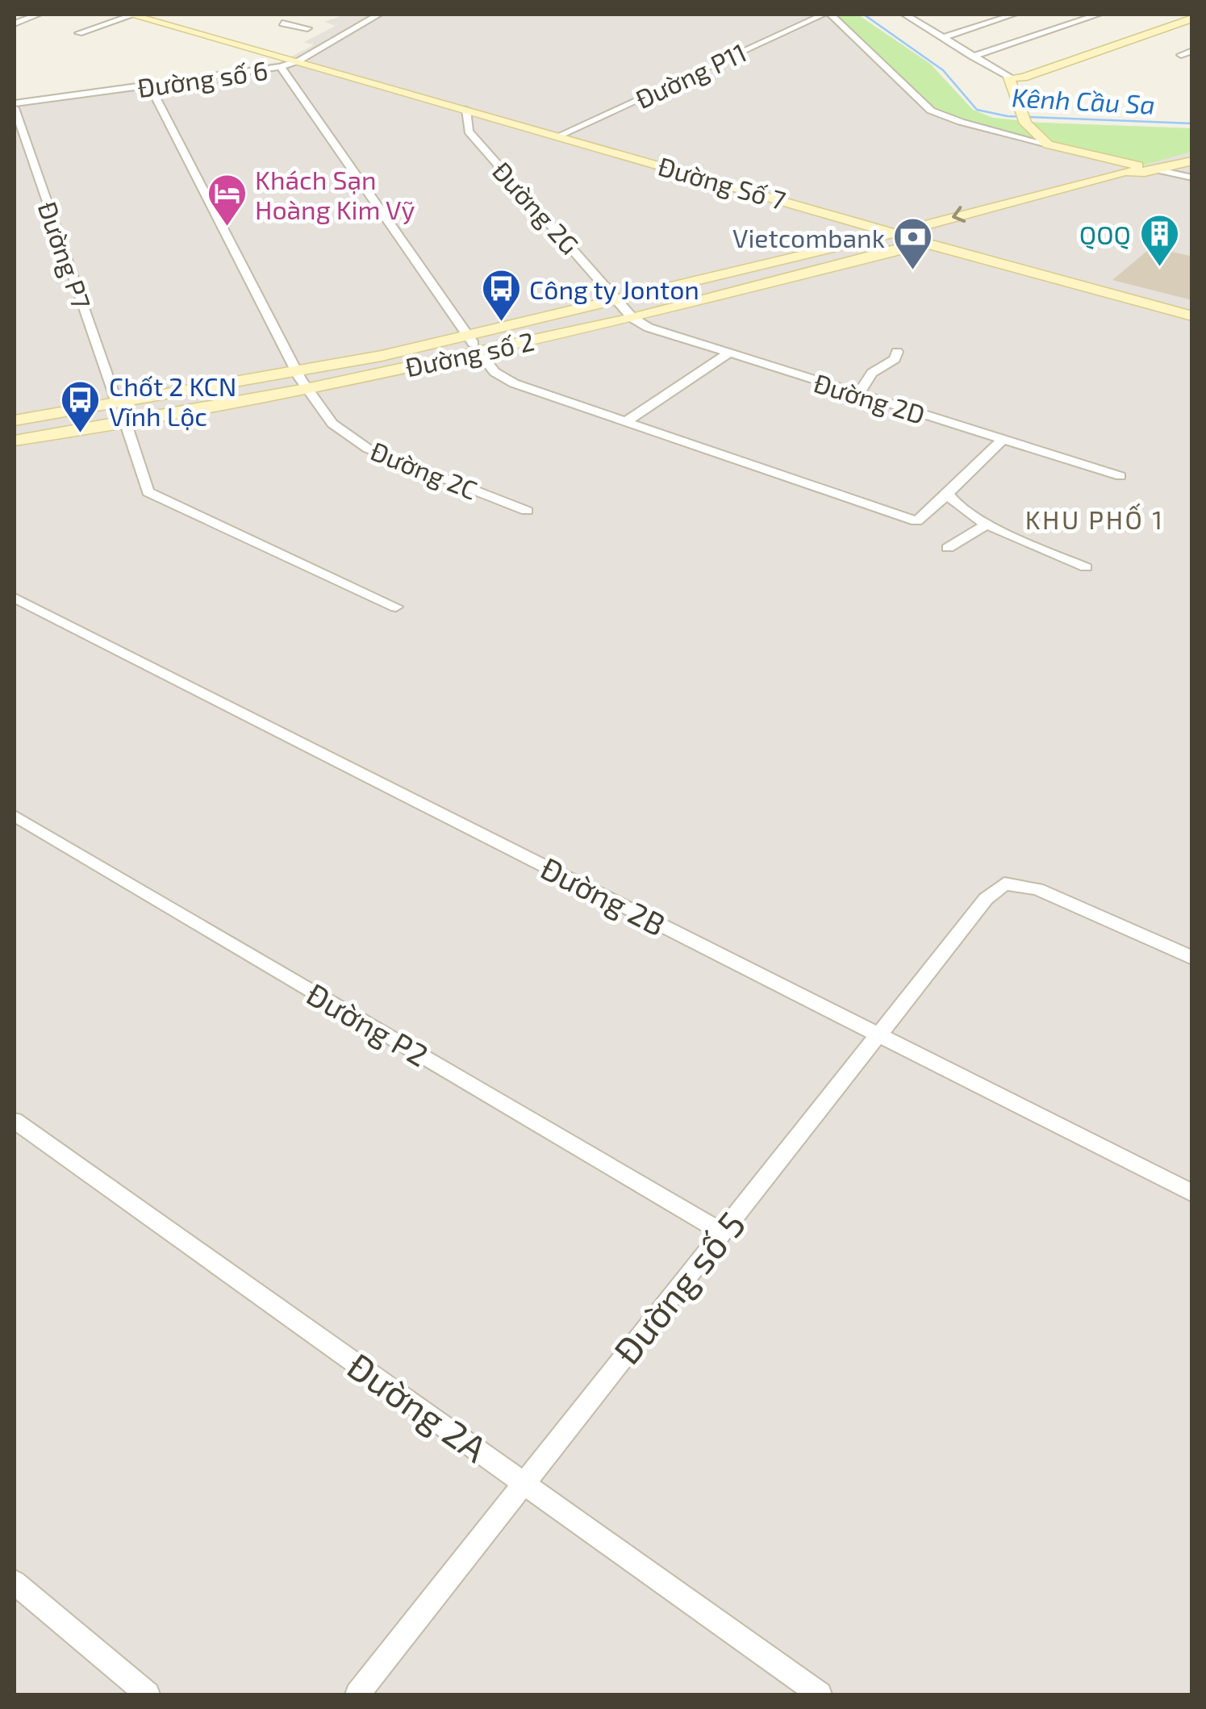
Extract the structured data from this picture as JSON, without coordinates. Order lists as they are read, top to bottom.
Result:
{
  "streets": {
    "main road": ["Đường Số 7", "Đường số 2"],
    "street": [
      "Đường P11",
      "Đường số 6",
      "Đường 2G",
      "Đường P7",
      "Đường 2D",
      "Đường 2C",
      "Đường 2B",
      "Đường P2",
      "Đường số 5",
      "Đường 2A"
    ]
  },
  "crossings": [
    ["Đường P11", "Đường Số 7"],
    ["Đường số 6", "Đường Số 7"],
    ["Đường số 6", "Đường P7"],
    ["Đường số 6", "Đường 2C"],
    ["Đường Số 7", "Đường 2G"],
    ["Đường Số 7", "Đường số 2"],
    ["Đường 2G", "Đường số 2"],
    ["Đường 2G", "Đường 2D"],
    ["Đường P7", "Đường số 2"],
    ["Đường số 2", "Đường 2D"],
    ["Đường số 2", "Đường 2C"],
    ["Đường 2B", "Đường số 5"],
    ["Đường P2", "Đường số 5"],
    ["Đường số 5", "Đường 2A"]
  ],
  "districts": ["KHU PHỐ 1"],
  "water": ["Kênh Cầu Sa"],
  "places": {
    "hotel": ["Khách Sạn Hoàng Kim Vỹ"],
    "building": ["QOQ"],
    "bank": ["Vietcombank"],
    "bus stop": ["Công ty Jonton", "Chốt 2 KCN Vĩnh Lộc"]
  }
}
